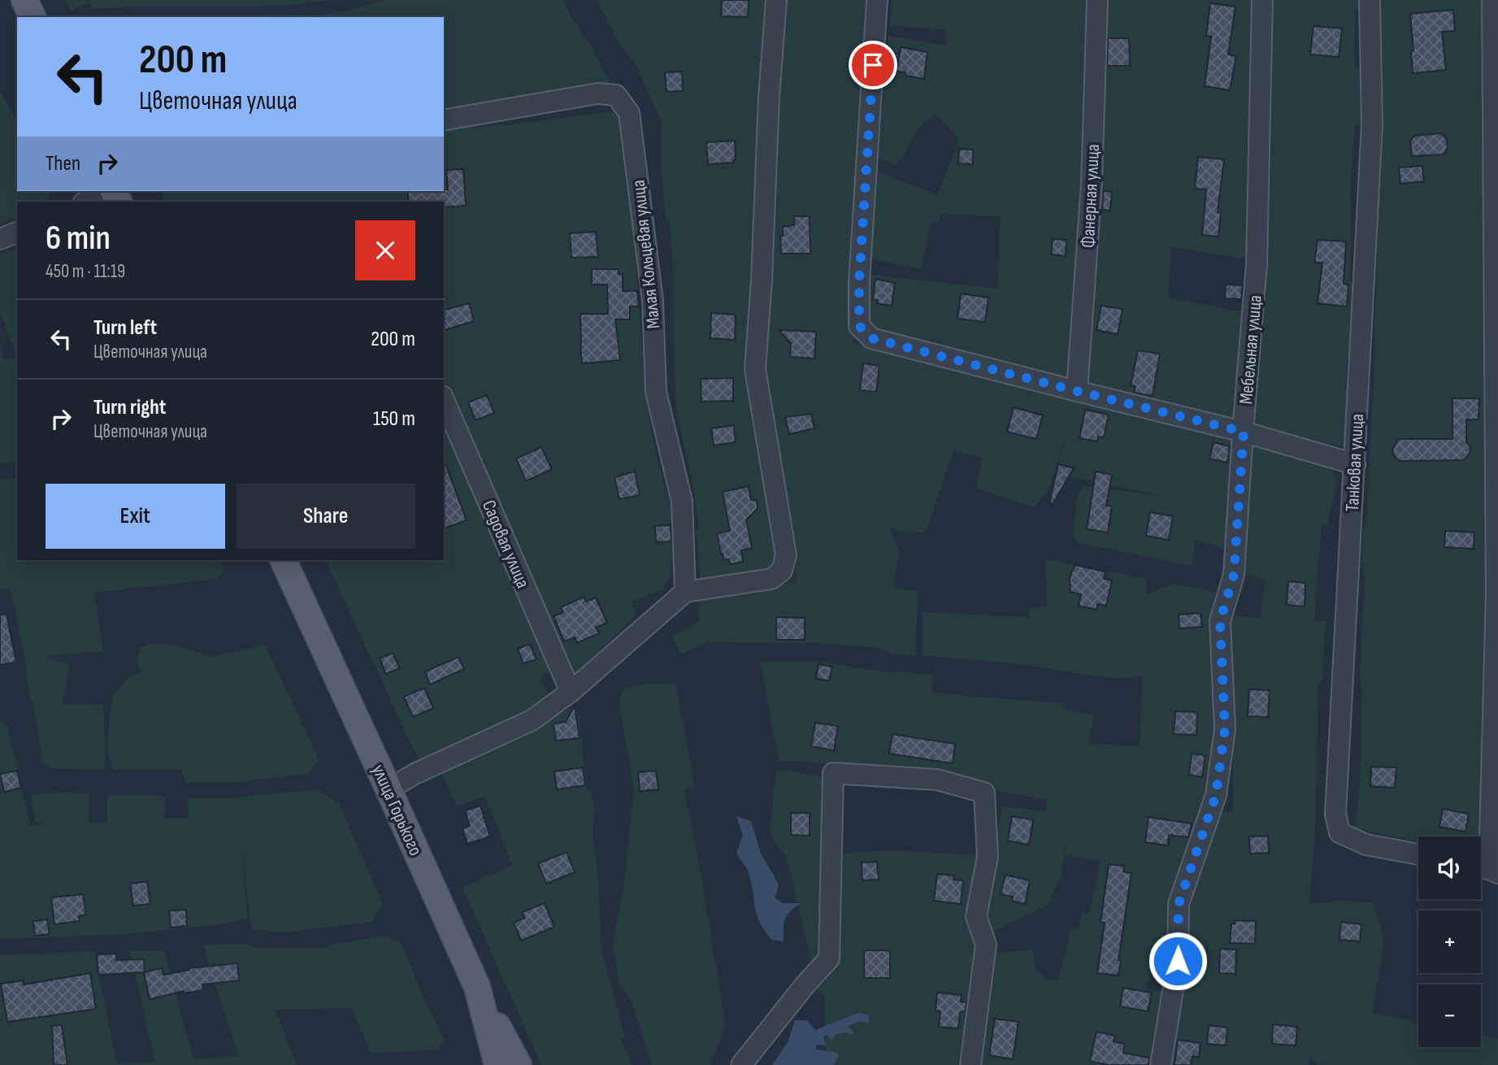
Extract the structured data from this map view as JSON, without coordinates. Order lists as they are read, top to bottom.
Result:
{
  "streets": {
    "main road": ["улица Горького"],
    "street": [
      "Фанерная улица",
      "Малая Кольцевая улица",
      "Мебельная улица",
      "Танковая улица",
      "Садовая улица"
    ]
  },
  "page": {
    "turn": ["200 m", "Цветочная улица"],
    "then": "Then",
    "heading": ["6 min", "450 m · 11:19"],
    "list": [
      {
        "name": "Turn left",
        "note": "Цветочная улица",
        "value": "200 m"
      },
      {
        "name": "Turn right",
        "note": "Цветочная улица",
        "value": "150 m"
      }
    ],
    "buttons": ["Exit", "Share"],
    "map_buttons": ["+", "−"]
  }
}
